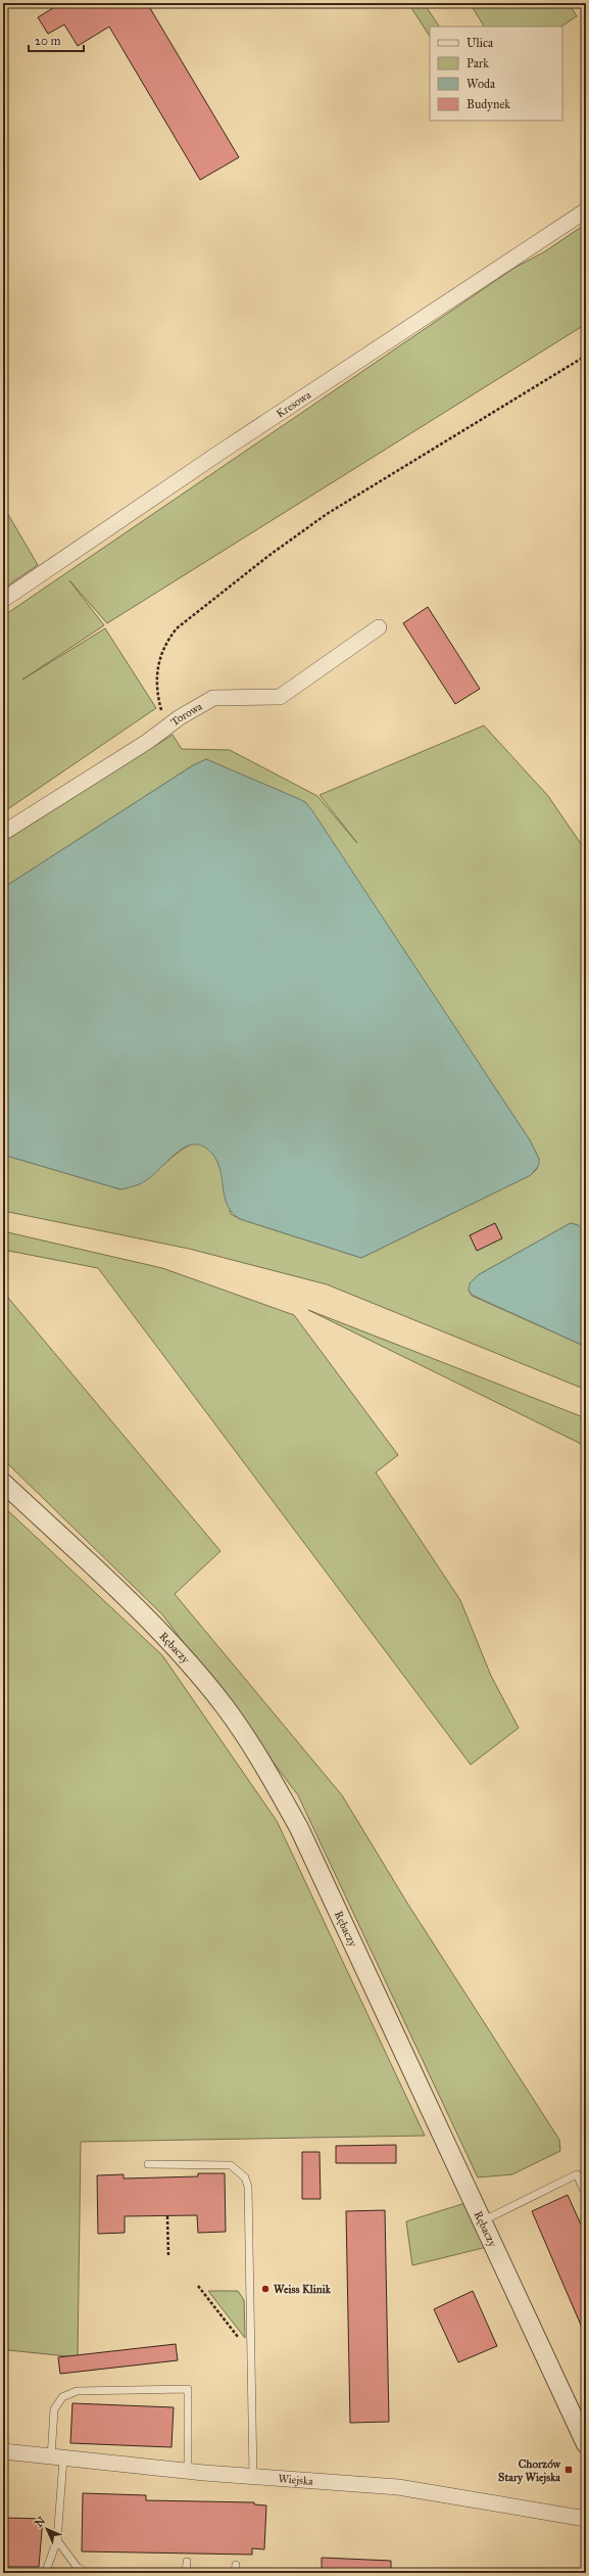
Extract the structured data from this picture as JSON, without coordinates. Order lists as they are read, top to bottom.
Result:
{
  "streets": {
    "street": [
      "Kresowa",
      "Torowa",
      "Rębaczy",
      "Wiejska"
    ]
  },
  "places": {
    "other": ["Weiss Klinik"],
    "transit": ["Chorzów Stary Wiejska"]
  },
  "legend": [
    "Ulica",
    "Park",
    "Woda",
    "Budynek"
  ],
  "scale_bar": "20 m",
  "north": "top left"
}
